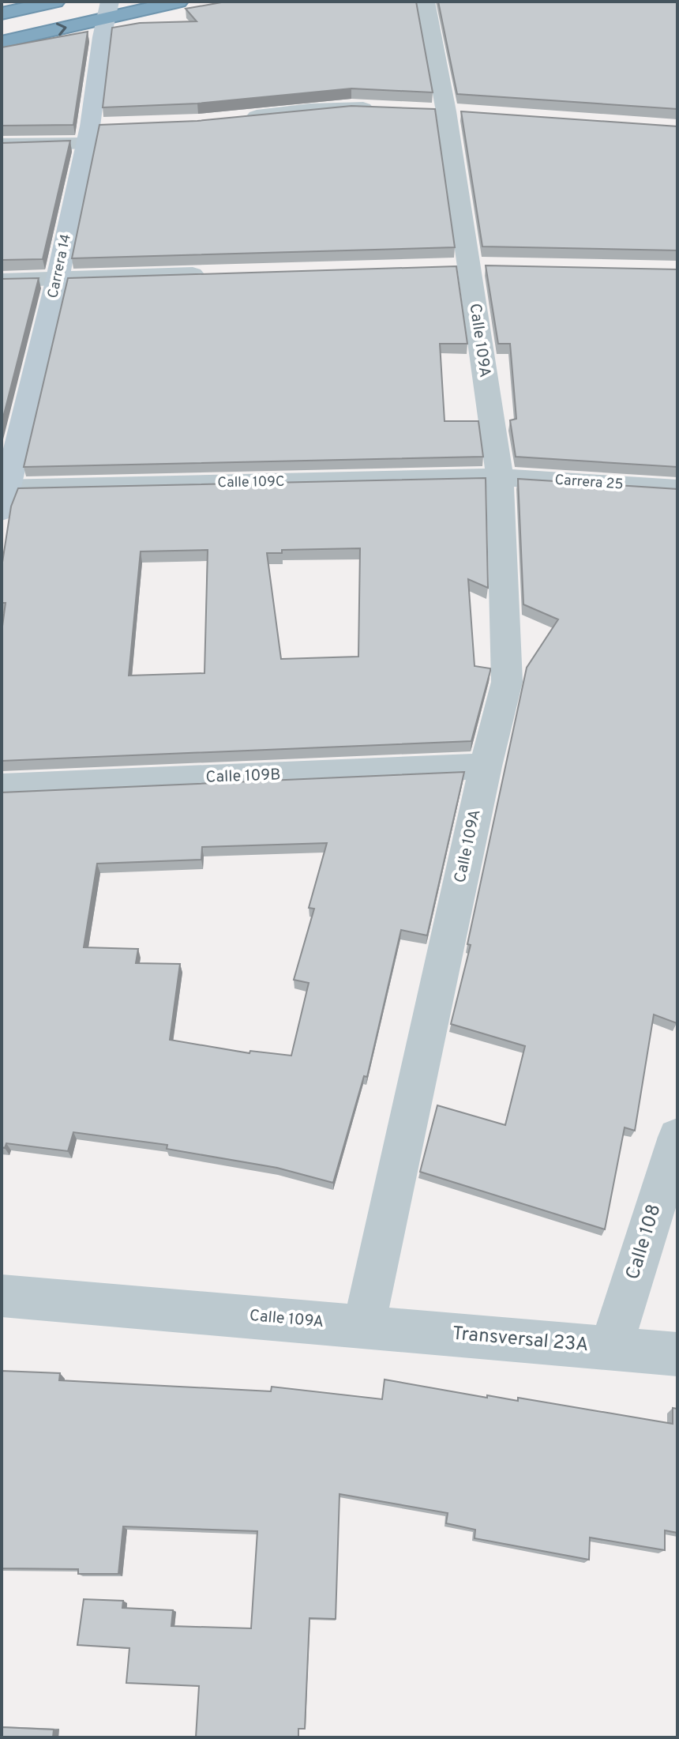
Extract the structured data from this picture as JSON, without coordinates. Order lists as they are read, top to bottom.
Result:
{
  "streets": {
    "street": [
      "Carrera 14",
      "Calle 109A",
      "Calle 109C",
      "Carrera 25",
      "Calle 109B",
      "Calle 108",
      "Transversal 23A"
    ]
  },
  "crossings": [
    ["Carrera 14", "Calle 109C"],
    ["Calle 109A", "Calle 109C"],
    ["Calle 109A", "Carrera 25"],
    ["Calle 109A", "Calle 109B"],
    ["Calle 109A", "Transversal 23A"],
    ["Calle 109C", "Carrera 25"],
    ["Calle 108", "Transversal 23A"]
  ]
}
